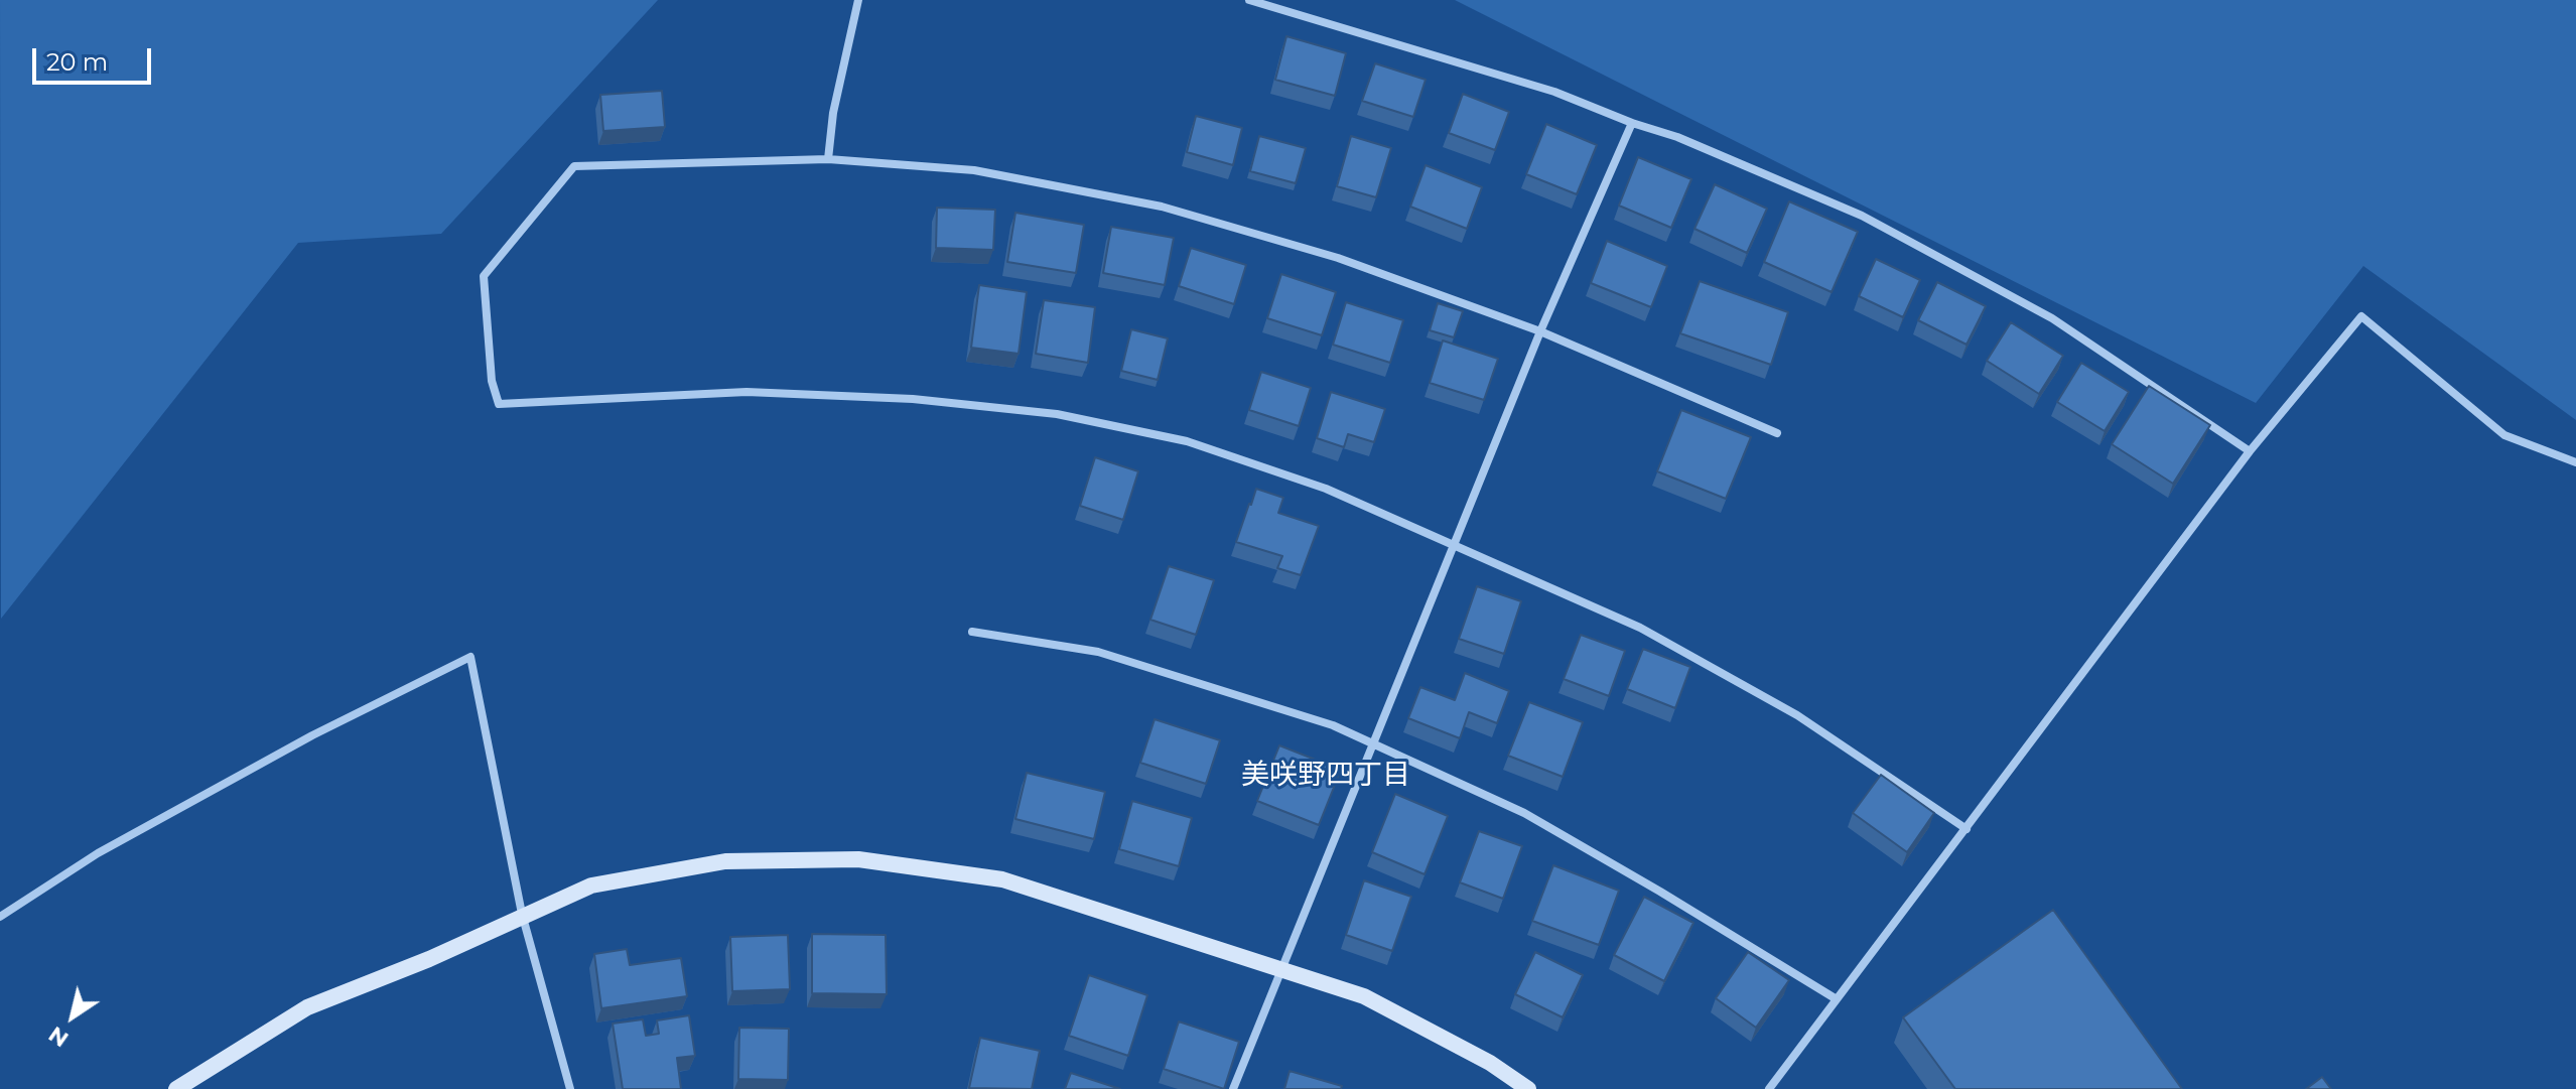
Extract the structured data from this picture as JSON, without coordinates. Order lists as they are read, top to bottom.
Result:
{
  "districts": ["美咲野四丁目"],
  "scale_bar": "20 m",
  "north": "bottom left"
}
